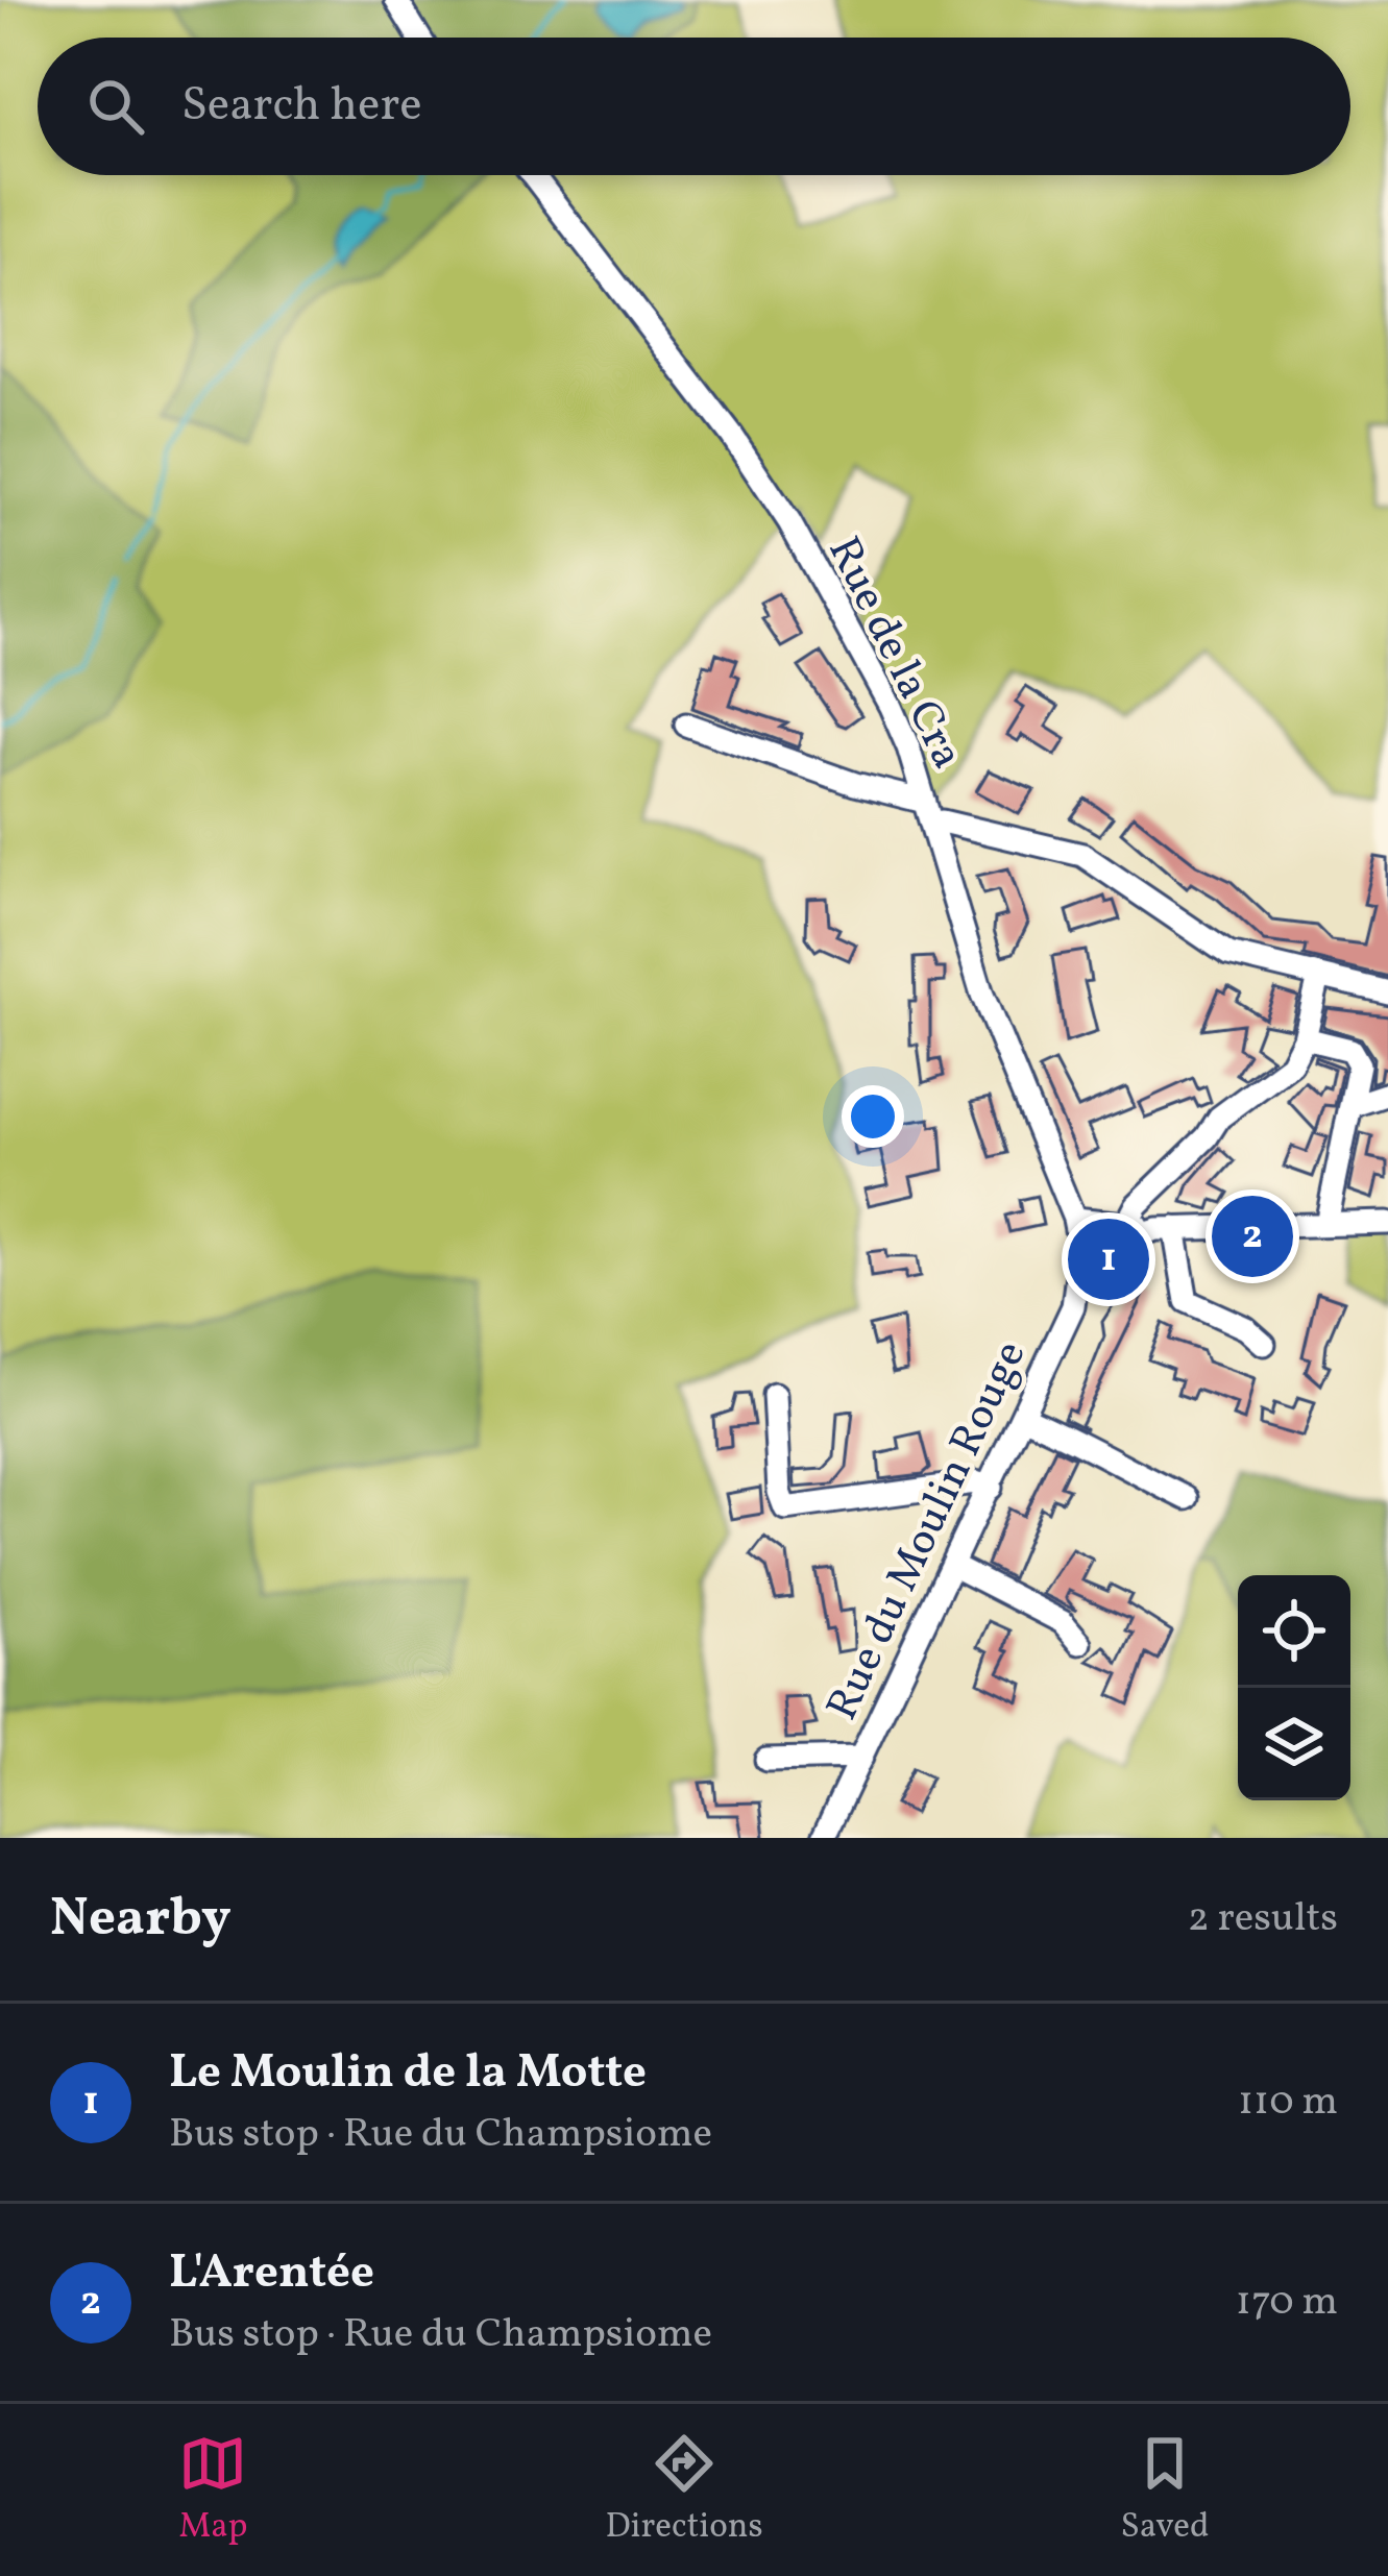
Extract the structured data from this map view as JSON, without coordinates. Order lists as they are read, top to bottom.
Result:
{
  "streets": {
    "street": ["Rue de la Cra", "Rue du Moulin Rouge"]
  },
  "crossings": [
    ["Rue de la Cra", "Rue du Moulin Rouge"]
  ],
  "page": {
    "search": "Search here",
    "pins": ["2", "1"],
    "heading": ["Nearby", "2 results"],
    "list": [
      {
        "mark": "1",
        "name": "Le Moulin de la Motte",
        "note": "Bus stop · Rue du Champsiome",
        "value": "110 m"
      },
      {
        "mark": "2",
        "name": "L'Arentée",
        "note": "Bus stop · Rue du Champsiome",
        "value": "170 m"
      }
    ],
    "nav": ["Map", "Directions", "Saved"]
  }
}
